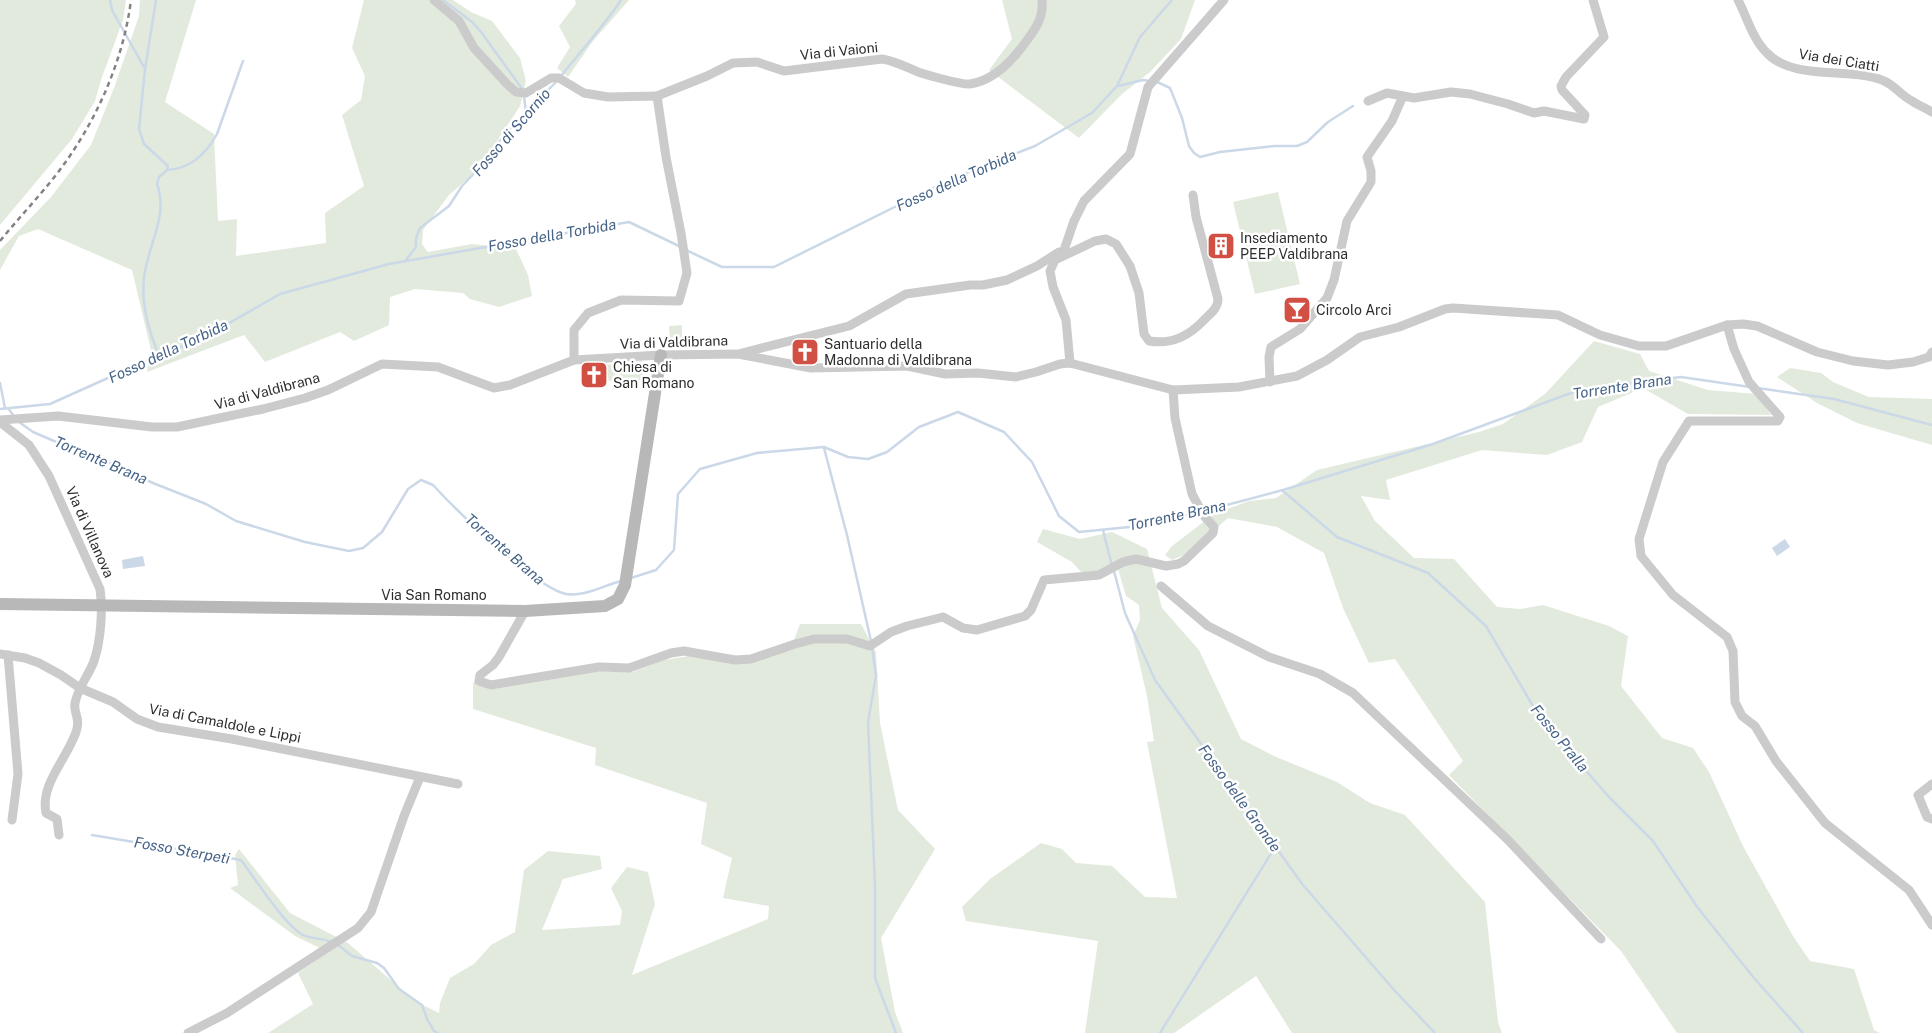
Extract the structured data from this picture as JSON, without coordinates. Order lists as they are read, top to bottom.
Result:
{
  "streets": {
    "street": [
      "Via di Vaioni",
      "Via dei Ciatti",
      "Via di Valdibrana",
      "Via di Villanova",
      "Via San Romano",
      "Via di Camaldole e Lippi"
    ]
  },
  "crossings": [
    ["Via di Valdibrana", "Via di Villanova"],
    ["Via di Valdibrana", "Via San Romano"],
    ["Via di Villanova", "Via San Romano"],
    ["Via di Villanova", "Via di Camaldole e Lippi"]
  ],
  "water": [
    "Fosso di Scornio",
    "Fosso della Torbida",
    "Torrente Brana",
    "Fosso Pralla",
    "Fosso delle Gronde",
    "Fosso Sterpeti"
  ],
  "places": {
    "building": ["Insediamento PEEP Valdibrana"],
    "bar": ["Circolo Arci"],
    "church": ["Santuario della Madonna di Valdibrana", "Chiesa di San Romano"]
  }
}
